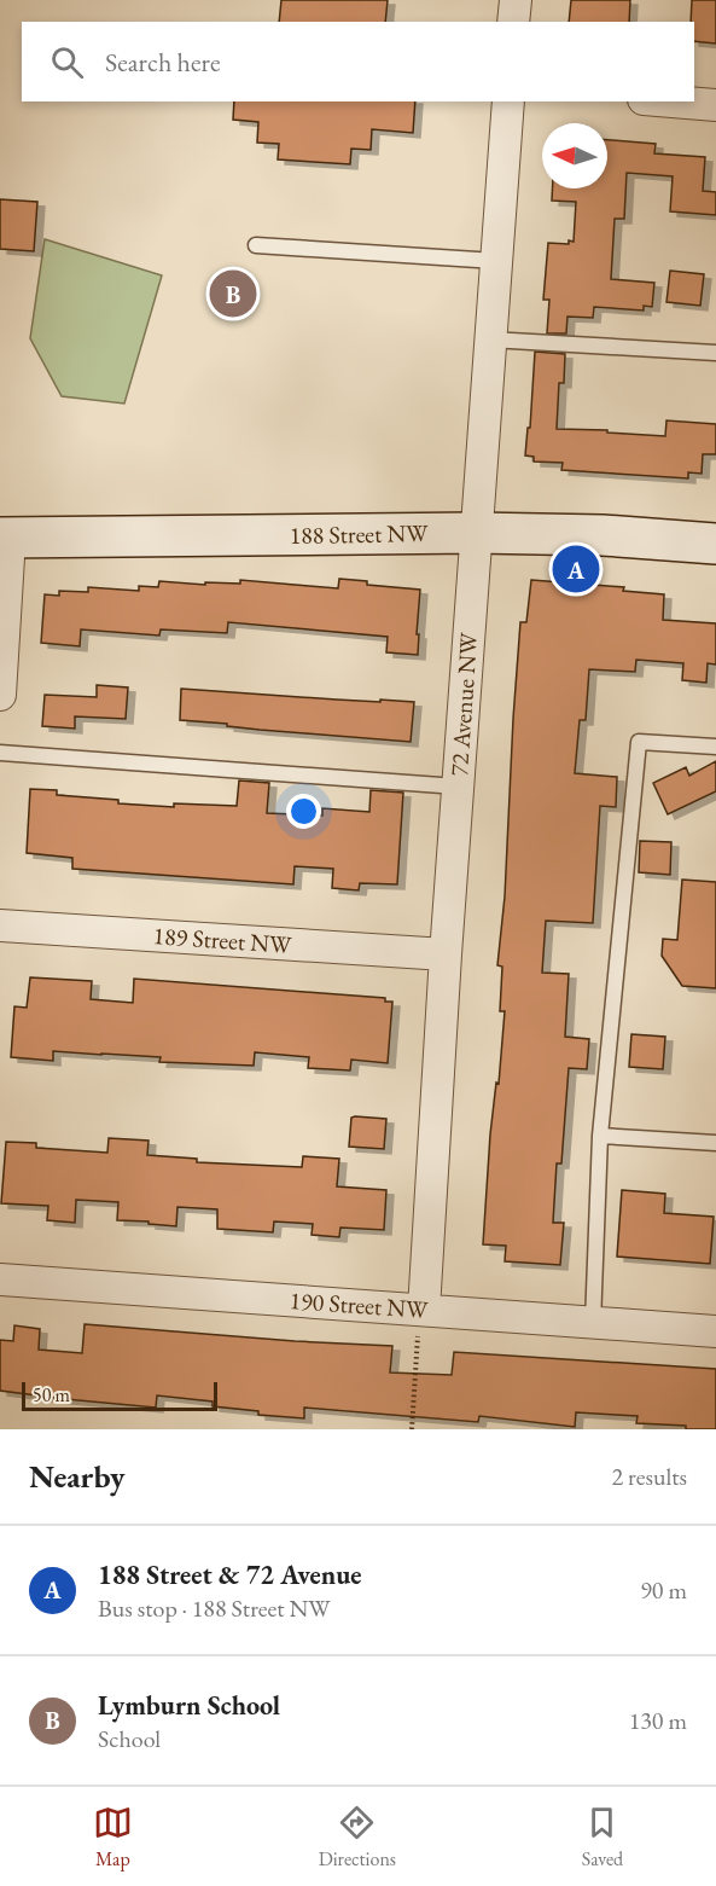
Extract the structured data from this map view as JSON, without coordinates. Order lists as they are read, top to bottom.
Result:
{
  "streets": {
    "street": [
      "188 Street NW",
      "72 Avenue NW",
      "189 Street NW",
      "190 Street NW"
    ]
  },
  "crossings": [
    ["188 Street NW", "72 Avenue NW"],
    ["72 Avenue NW", "189 Street NW"],
    ["72 Avenue NW", "190 Street NW"]
  ],
  "scale_bar": "50 m",
  "north": "left",
  "page": {
    "search": "Search here",
    "pins": ["B", "A"],
    "scale": "50 m",
    "heading": ["Nearby", "2 results"],
    "list": [
      {
        "mark": "A",
        "name": "188 Street & 72 Avenue",
        "note": "Bus stop · 188 Street NW",
        "value": "90 m"
      },
      {
        "mark": "B",
        "name": "Lymburn School",
        "note": "School",
        "value": "130 m"
      }
    ],
    "nav": ["Map", "Directions", "Saved"]
  }
}
